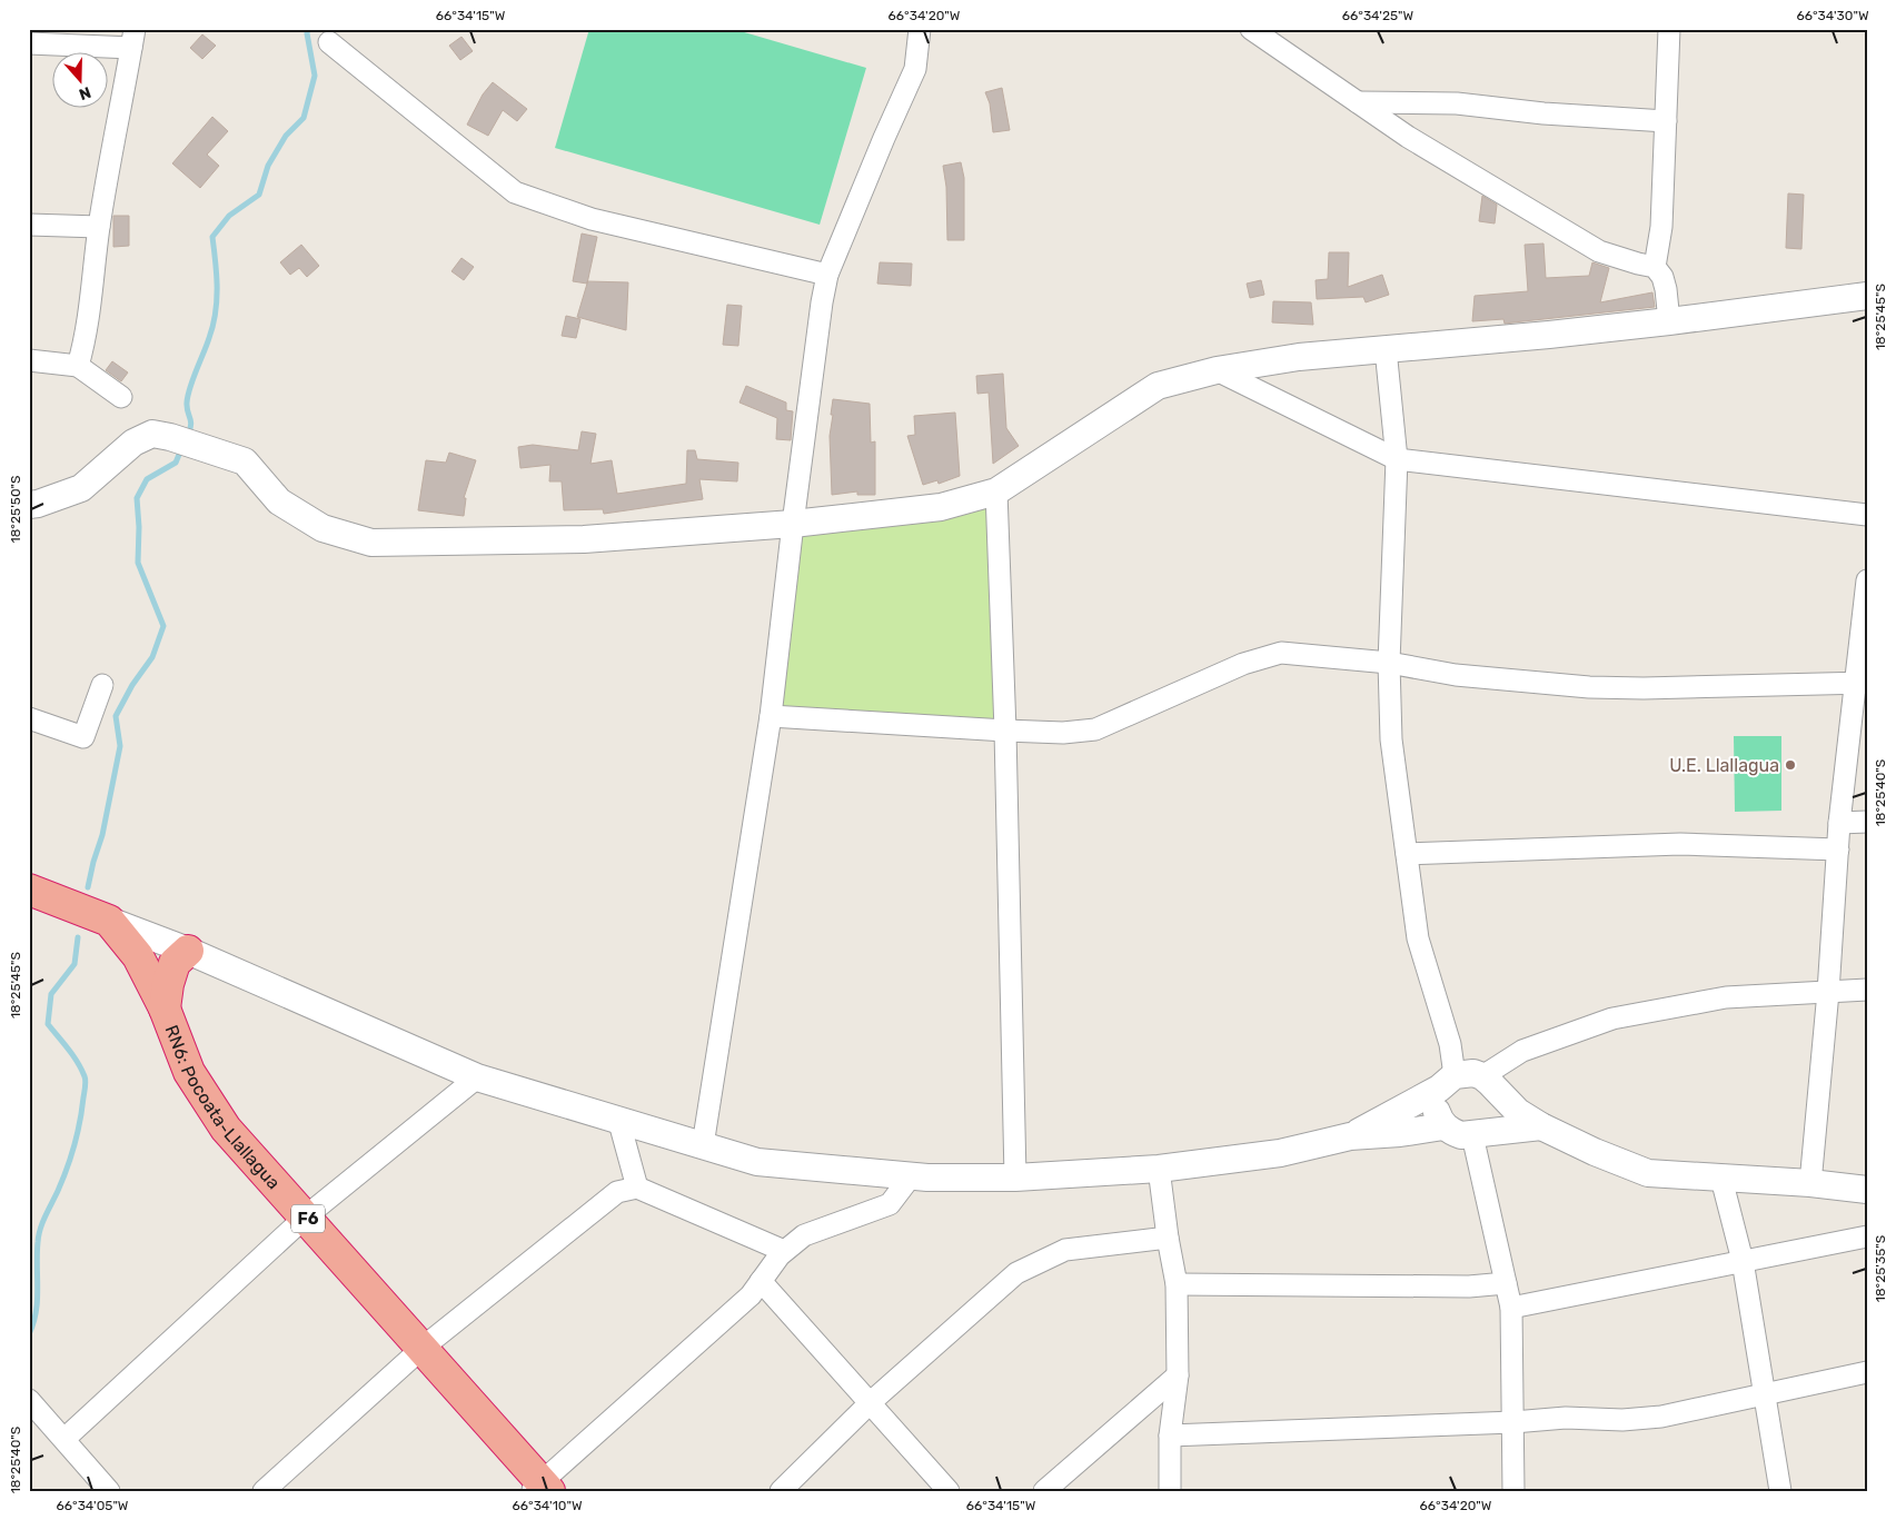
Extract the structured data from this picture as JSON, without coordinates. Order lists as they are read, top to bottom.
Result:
{
  "streets": {
    "highway": ["RN6: Pocoata-Llallagua", "F6"]
  },
  "places": ["U.E. Llallagua"],
  "north": "bottom",
  "coordinates": [
    "66°34'15\"W",
    "66°34'20\"W",
    "66°34'25\"W",
    "66°34'30\"W",
    "18°25'45\"S",
    "18°25'50\"S",
    "18°25'40\"S",
    "18°25'35\"S",
    "66°34'05\"W",
    "66°34'10\"W"
  ]
}
